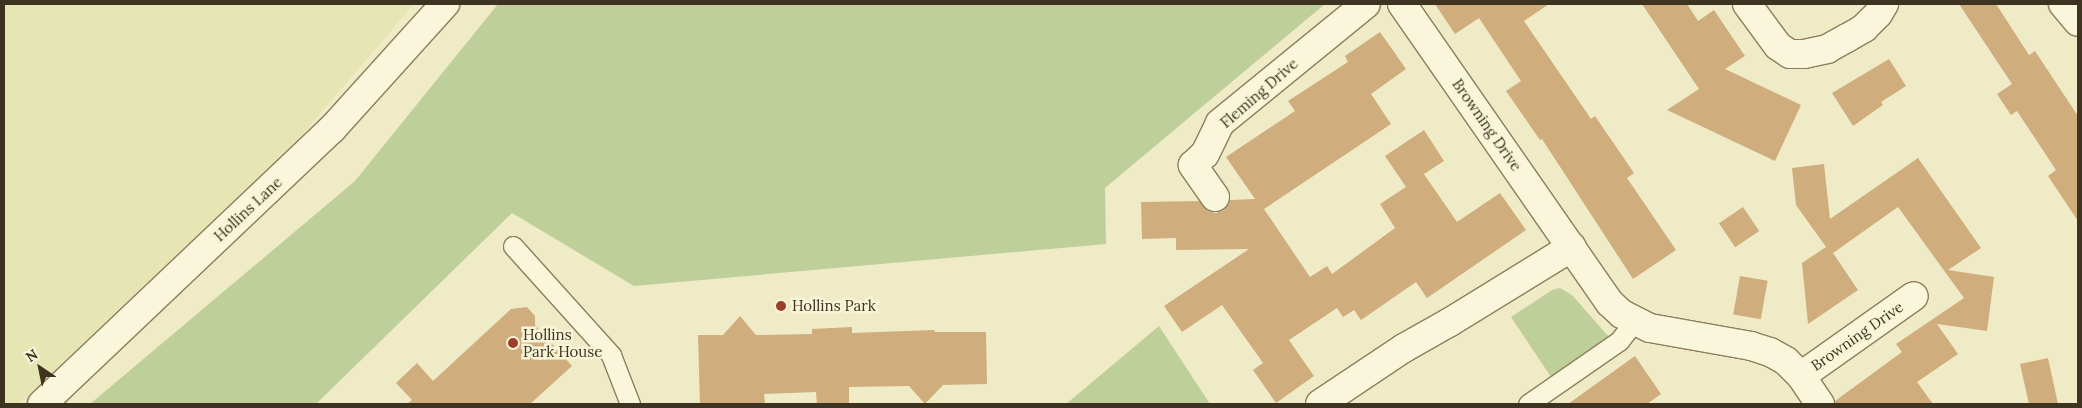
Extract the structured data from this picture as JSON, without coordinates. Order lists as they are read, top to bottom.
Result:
{
  "streets": {
    "street": ["Fleming Drive", "Browning Drive", "Hollins Lane"]
  },
  "places": ["Hollins Park", "Hollins Park House"],
  "north": "top left"
}
